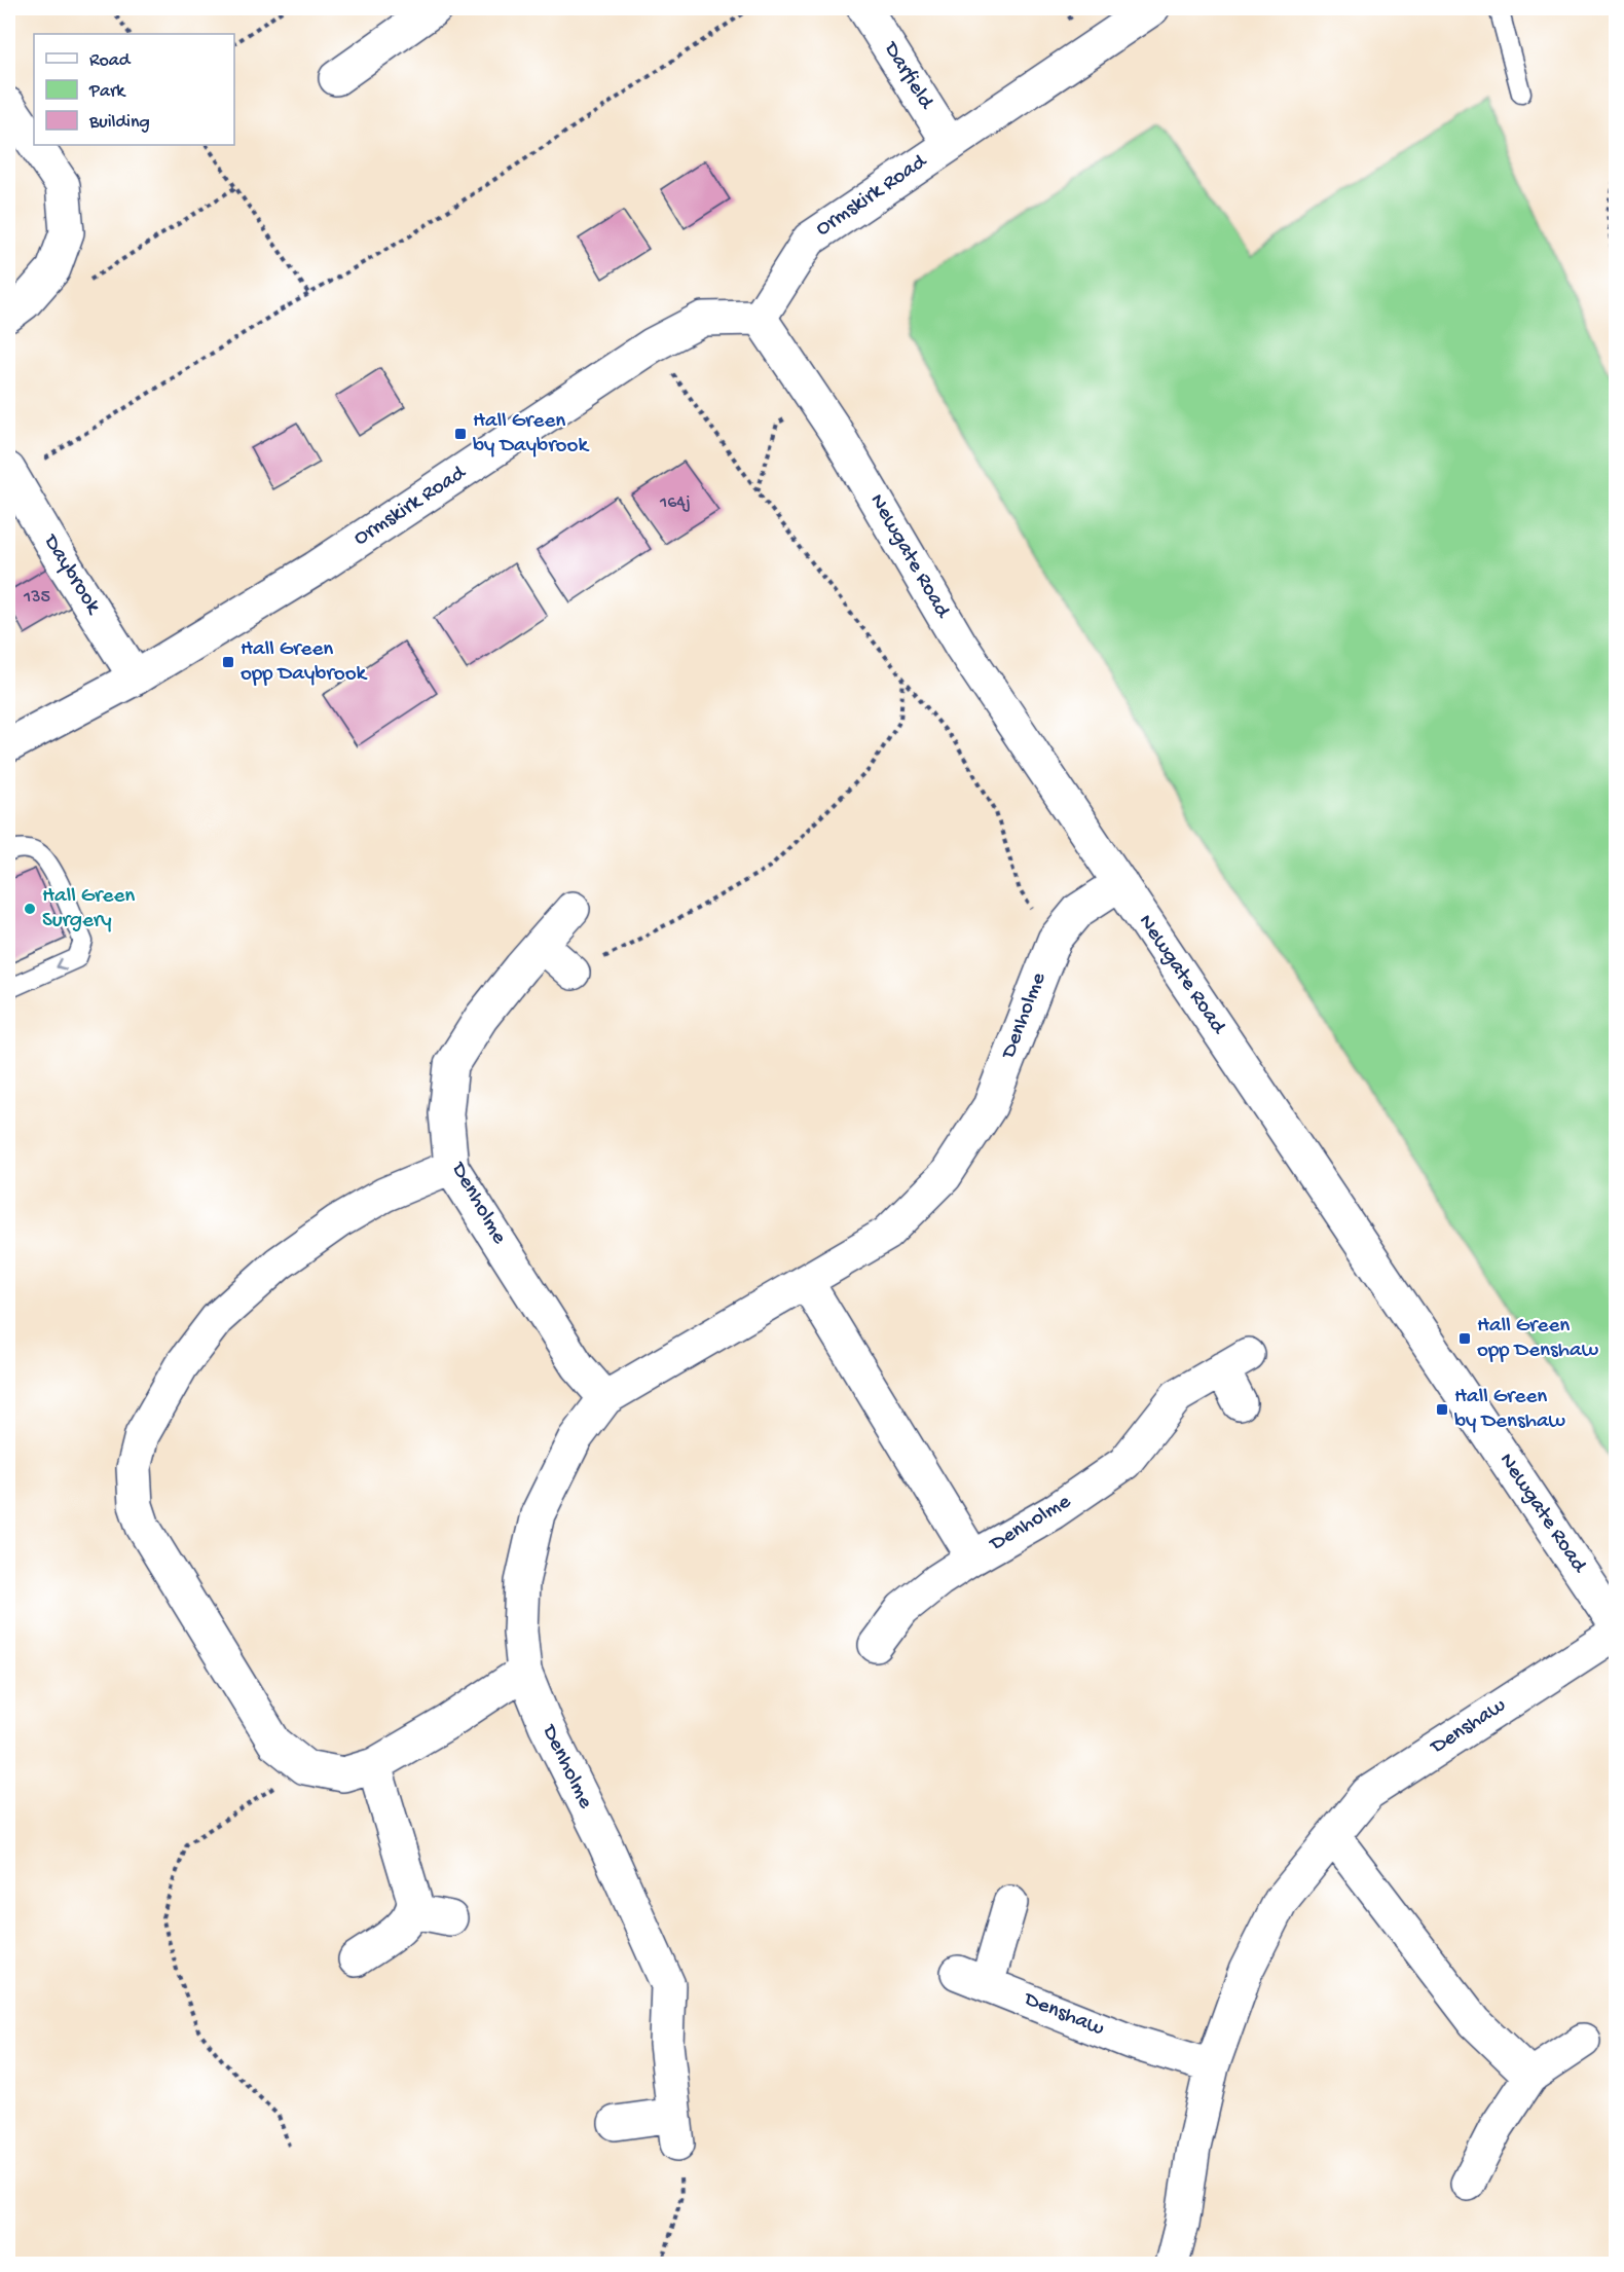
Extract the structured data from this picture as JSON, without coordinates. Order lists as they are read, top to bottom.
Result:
{
  "streets": {
    "street": [
      "Darfield",
      "Ormskirk Road",
      "Newgate Road",
      "Daybrook",
      "Denholme",
      "Denshaw"
    ]
  },
  "crossings": [
    ["Darfield", "Ormskirk Road"],
    ["Ormskirk Road", "Newgate Road"],
    ["Ormskirk Road", "Daybrook"],
    ["Newgate Road", "Denholme"]
  ],
  "places": {
    "transit": [
      "Hall Green by Daybrook",
      "Hall Green opp Daybrook",
      "Hall Green opp Denshaw",
      "Hall Green by Denshaw"
    ],
    "other": ["Hall Green Surgery"]
  },
  "house_numbers": ["164j", "135"],
  "legend": ["Road", "Park", "Building"]
}
